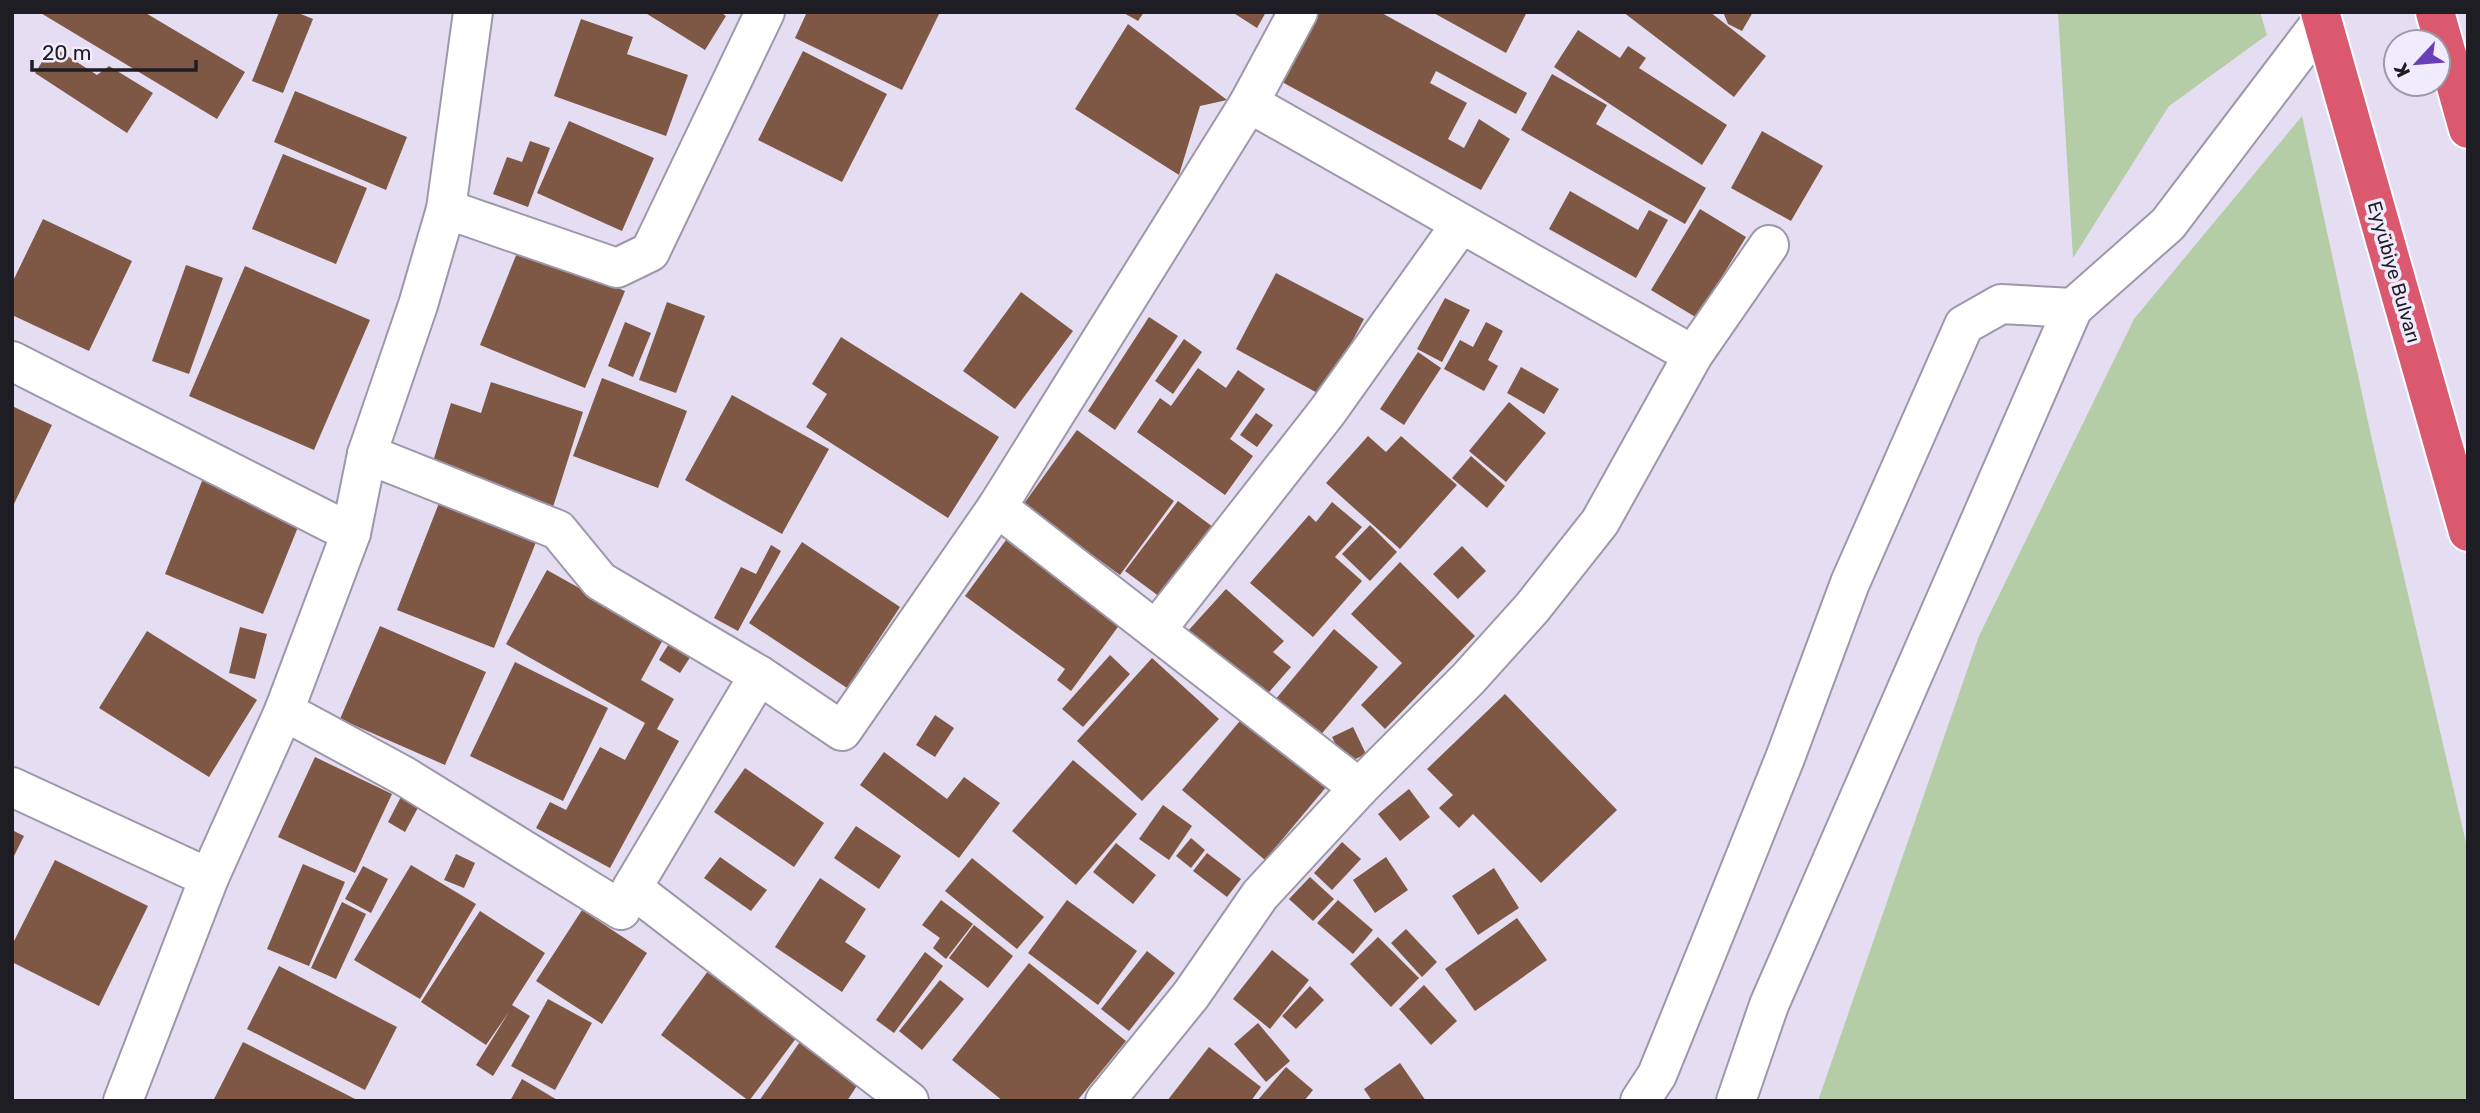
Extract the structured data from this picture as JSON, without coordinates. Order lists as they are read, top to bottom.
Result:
{
  "streets": {
    "highway": ["Eyyübiye Bulvarı"]
  },
  "scale_bar": "20 m",
  "north": "bottom left"
}
